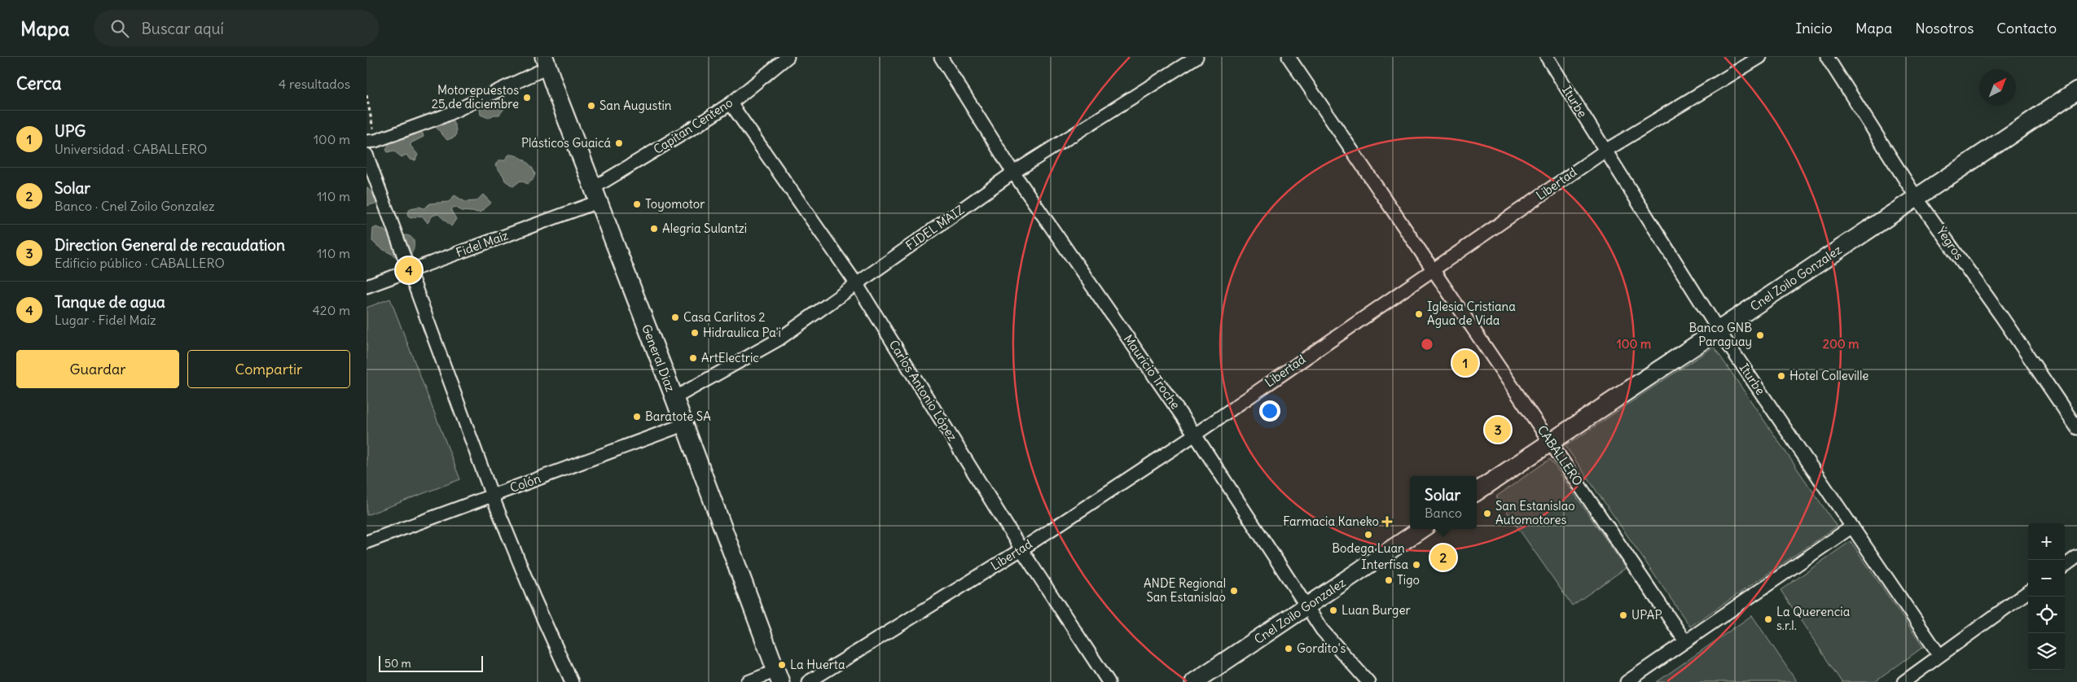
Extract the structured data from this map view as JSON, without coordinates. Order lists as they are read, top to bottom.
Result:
{
  "streets": {
    "main road": ["Cnel Zoilo Gonzalez", "General Diaz"],
    "street": [
      "Iturbe",
      "Capitan Centeno",
      "Libertad",
      "FIDEL MAIZ",
      "Yegros",
      "Fidel Maíz",
      "Mauricio Troche",
      "Carlos Antonio López",
      "CABALLERO",
      "Colón"
    ]
  },
  "crossings": [
    ["Iturbe", "Libertad"],
    ["Iturbe", "Cnel Zoilo Gonzalez"],
    ["Capitan Centeno", "Fidel Maíz"],
    ["Capitan Centeno", "General Diaz"],
    ["Capitan Centeno", "Carlos Antonio López"],
    ["Libertad", "Mauricio Troche"],
    ["Libertad", "Carlos Antonio López"],
    ["Libertad", "CABALLERO"],
    ["FIDEL MAIZ", "General Diaz"],
    ["FIDEL MAIZ", "Mauricio Troche"],
    ["FIDEL MAIZ", "Carlos Antonio López"],
    ["Yegros", "Cnel Zoilo Gonzalez"],
    ["Fidel Maíz", "General Diaz"],
    ["Cnel Zoilo Gonzalez", "Mauricio Troche"],
    ["Cnel Zoilo Gonzalez", "CABALLERO"],
    ["General Diaz", "Colón"]
  ],
  "places": {
    "other": [
      "Motorepuestos 25 de diciembre",
      "San Augustin",
      "Plásticos Guaicá",
      "Toyomotor",
      "Alegria Sulantzi",
      "Iglesia Cristiana Agua de Vida",
      "Casa Carlitos 2",
      "Hidraulica Pa'i",
      "Banco GNB Paraguay",
      "ArtElectric",
      "Hotel Colleville",
      "Baratote SA",
      "San Estanislao Automotores",
      "Bodega Luan",
      "Interfisa",
      "Tigo",
      "ANDE Regional San Estanislao",
      "Luan Burger",
      "UPAP",
      "La Querencia s.r.l.",
      "Gordito's",
      "La Huerta"
    ],
    "health": ["Farmacia Kaneko"]
  },
  "scale_bar": "50 m",
  "north": "top right",
  "page": {
    "header": "Mapa",
    "search": "Buscar aquí",
    "nav": [
      "Inicio",
      "Mapa",
      "Nosotros",
      "Contacto"
    ],
    "heading": ["Cerca", "4 resultados"],
    "list": [
      {
        "mark": "1",
        "name": "UPG",
        "note": "Universidad · CABALLERO",
        "value": "100 m"
      },
      {
        "mark": "2",
        "name": "Solar",
        "note": "Banco · Cnel Zoilo Gonzalez",
        "value": "110 m"
      },
      {
        "mark": "3",
        "name": "Direction General de recaudation",
        "note": "Edificio público · CABALLERO",
        "value": "110 m"
      },
      {
        "mark": "4",
        "name": "Tanque de agua",
        "note": "Lugar · Fidel Maíz",
        "value": "420 m"
      }
    ],
    "pins": [
      "4",
      "1",
      "3",
      "2"
    ],
    "buttons": ["Guardar", "Compartir"],
    "popup": ["Solar", "Banco"],
    "map_buttons": ["+", "−"],
    "scale": "50 m"
  },
  "rings": ["100 m", "200 m"]
}
